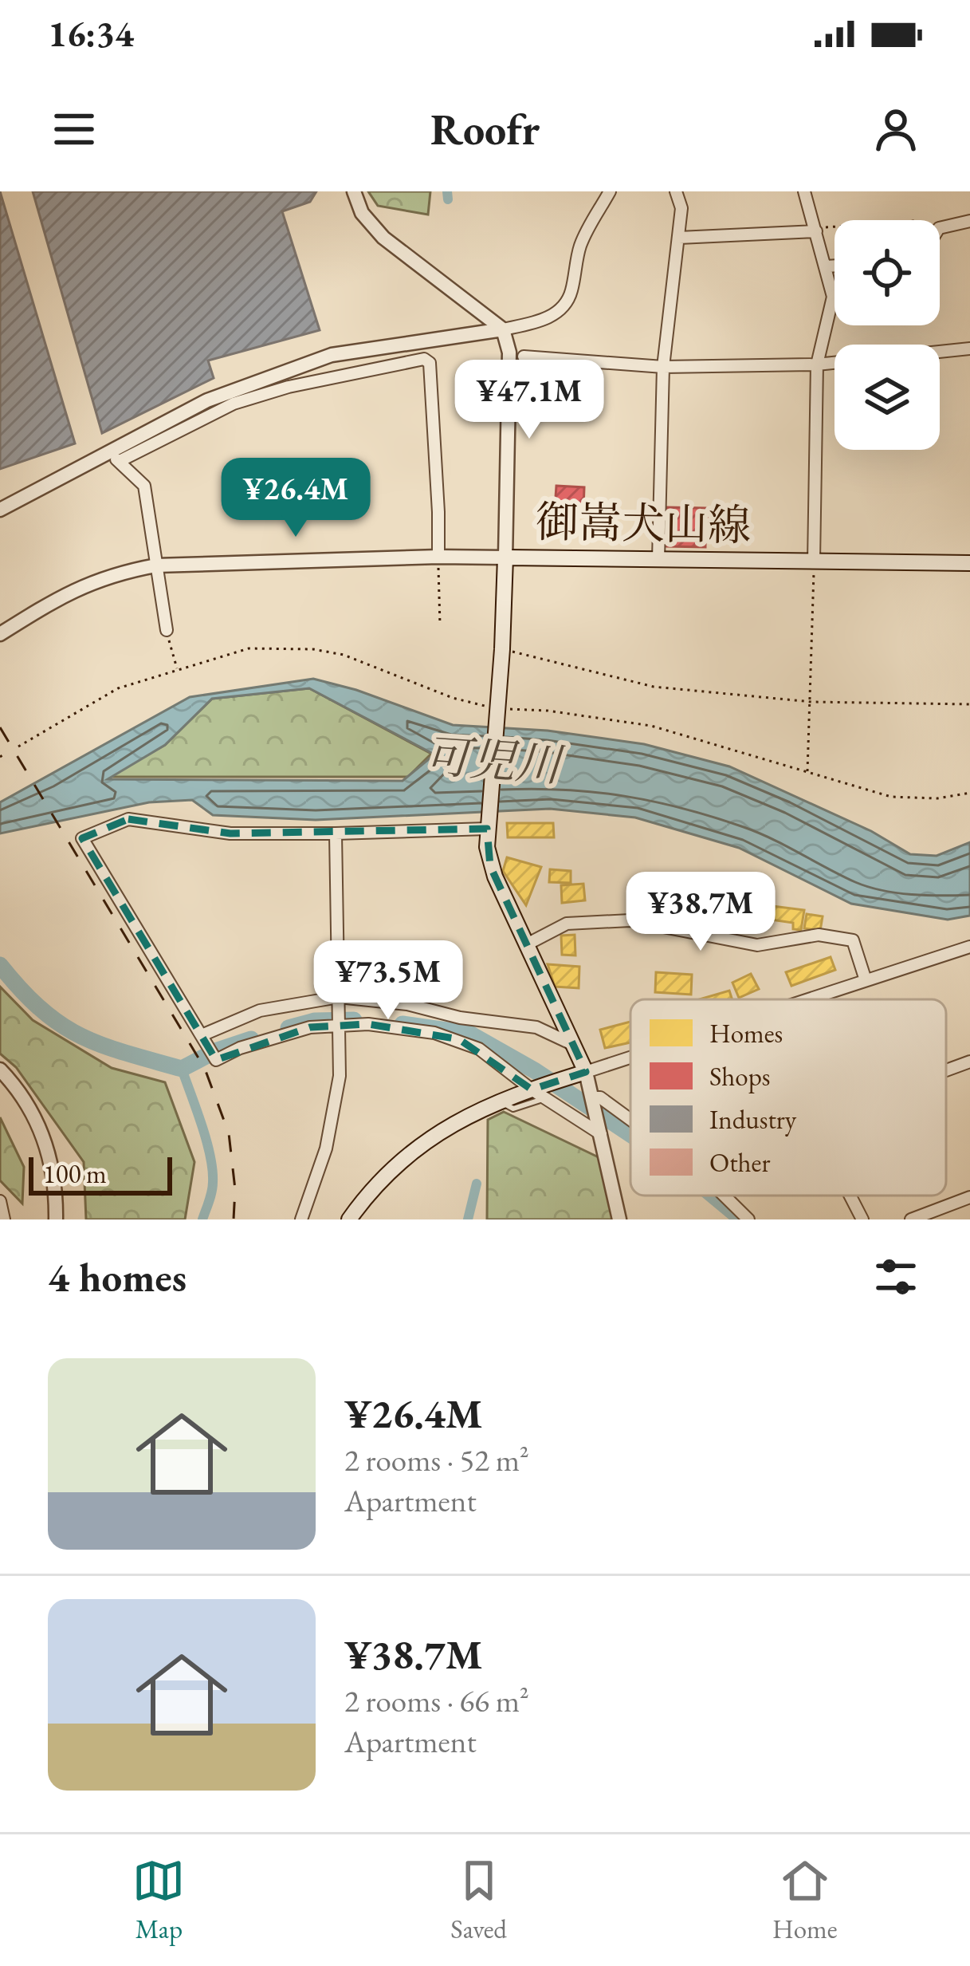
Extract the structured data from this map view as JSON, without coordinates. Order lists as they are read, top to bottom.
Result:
{
  "streets": {
    "main road": ["御嵩犬山線"]
  },
  "water": ["可児川"],
  "legend": [
    "Homes",
    "Shops",
    "Industry",
    "Other"
  ],
  "scale_bar": "100 m",
  "page": {
    "status": "16:34",
    "header": "Roofr",
    "price": [
      "¥47.1M",
      "¥26.4M",
      "¥38.7M",
      "¥73.5M"
    ],
    "scale": "100 m",
    "heading": "4 homes",
    "list": [
      {
        "name": "¥26.4M",
        "note": "2 rooms · 52 m² · Apartment"
      },
      {
        "name": "¥38.7M",
        "note": "2 rooms · 66 m² · Apartment"
      }
    ],
    "tabs": ["Map", "Saved", "Home"]
  }
}
